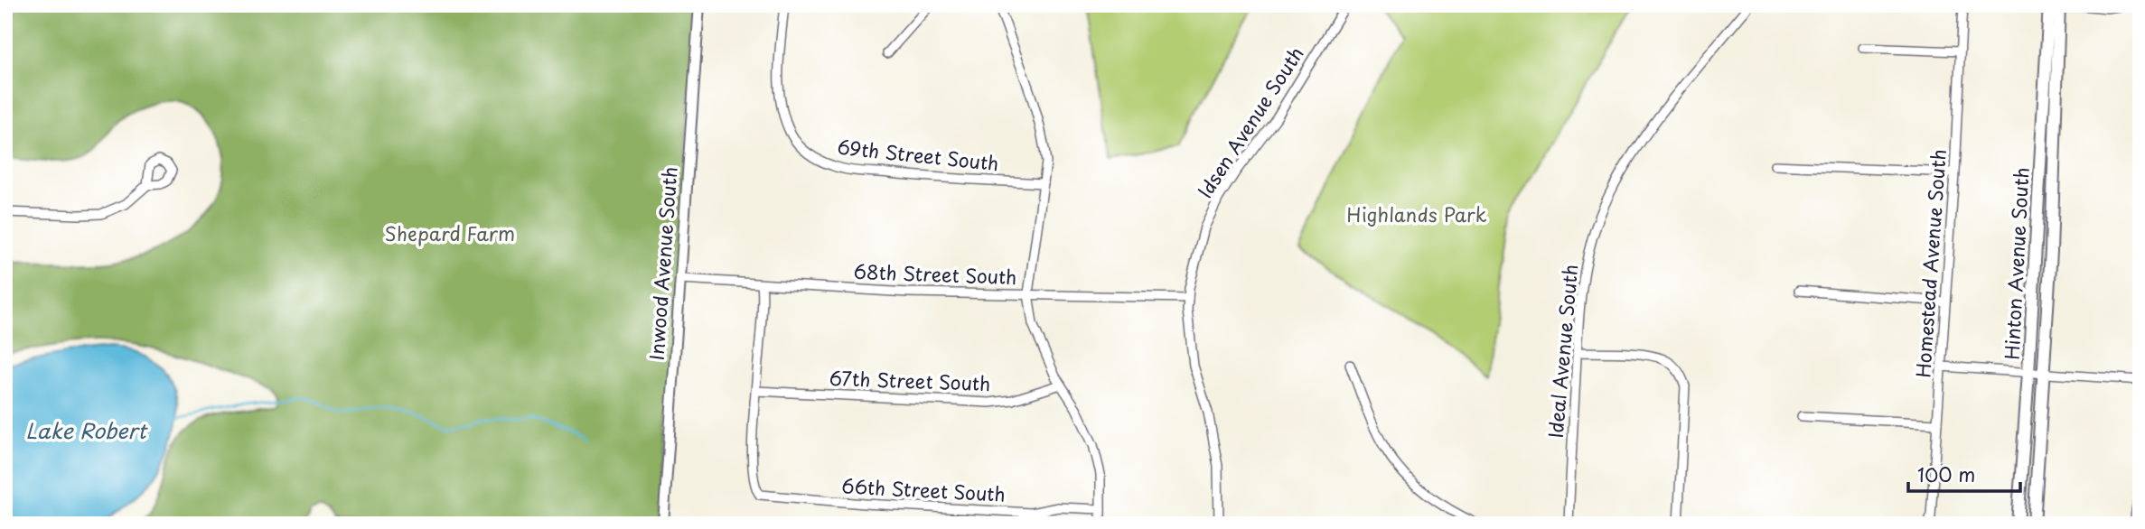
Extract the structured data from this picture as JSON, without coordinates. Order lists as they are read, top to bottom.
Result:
{
  "streets": {
    "main road": ["Hinton Avenue South"],
    "street": [
      "Idsen Avenue South",
      "69th Street South",
      "Inwood Avenue South",
      "Homestead Avenue South",
      "68th Street South",
      "Ideal Avenue South",
      "67th Street South",
      "66th Street South"
    ]
  },
  "crossings": [
    ["Idsen Avenue South", "68th Street South"],
    ["Inwood Avenue South", "68th Street South"],
    ["67th Street South", "66th Street South"]
  ],
  "water": ["Lake Robert"],
  "parks": ["Highlands Park", "Shepard Farm"],
  "scale_bar": "100 m"
}
